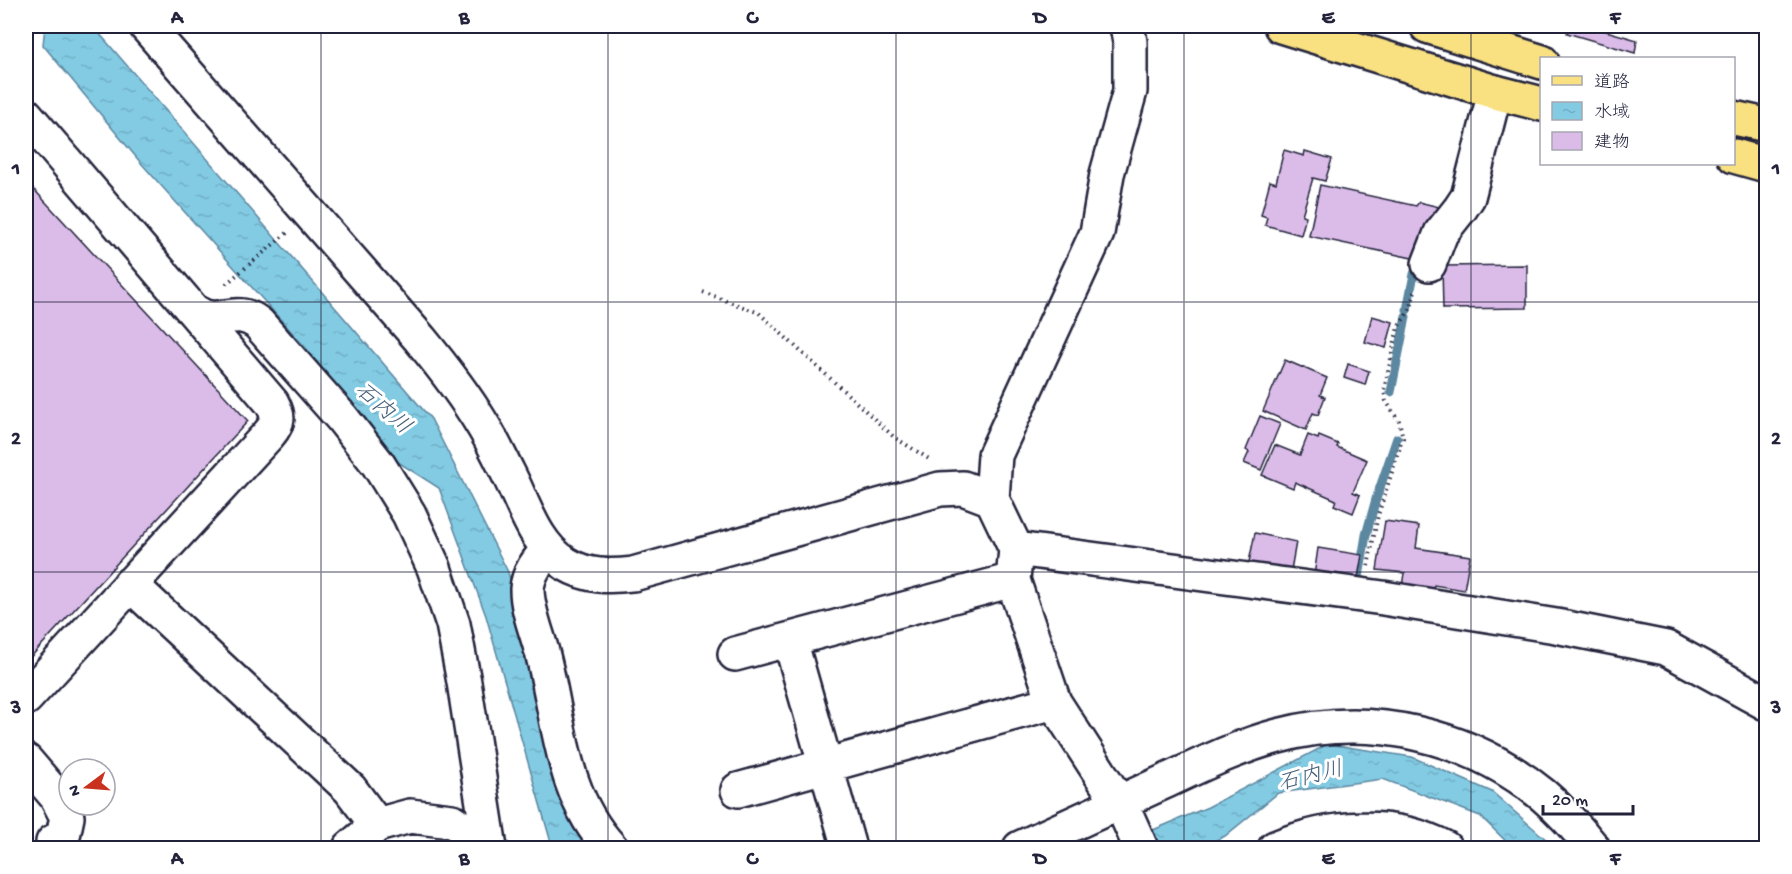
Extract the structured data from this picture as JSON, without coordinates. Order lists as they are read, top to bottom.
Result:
{
  "water": ["石内川"],
  "legend": ["道路", "水域", "建物"],
  "scale_bar": "20 m",
  "north": "left",
  "grid": {
    "columns": [
      "A",
      "B",
      "C",
      "D",
      "E",
      "F"
    ],
    "rows": ["1", "2", "3"]
  }
}
